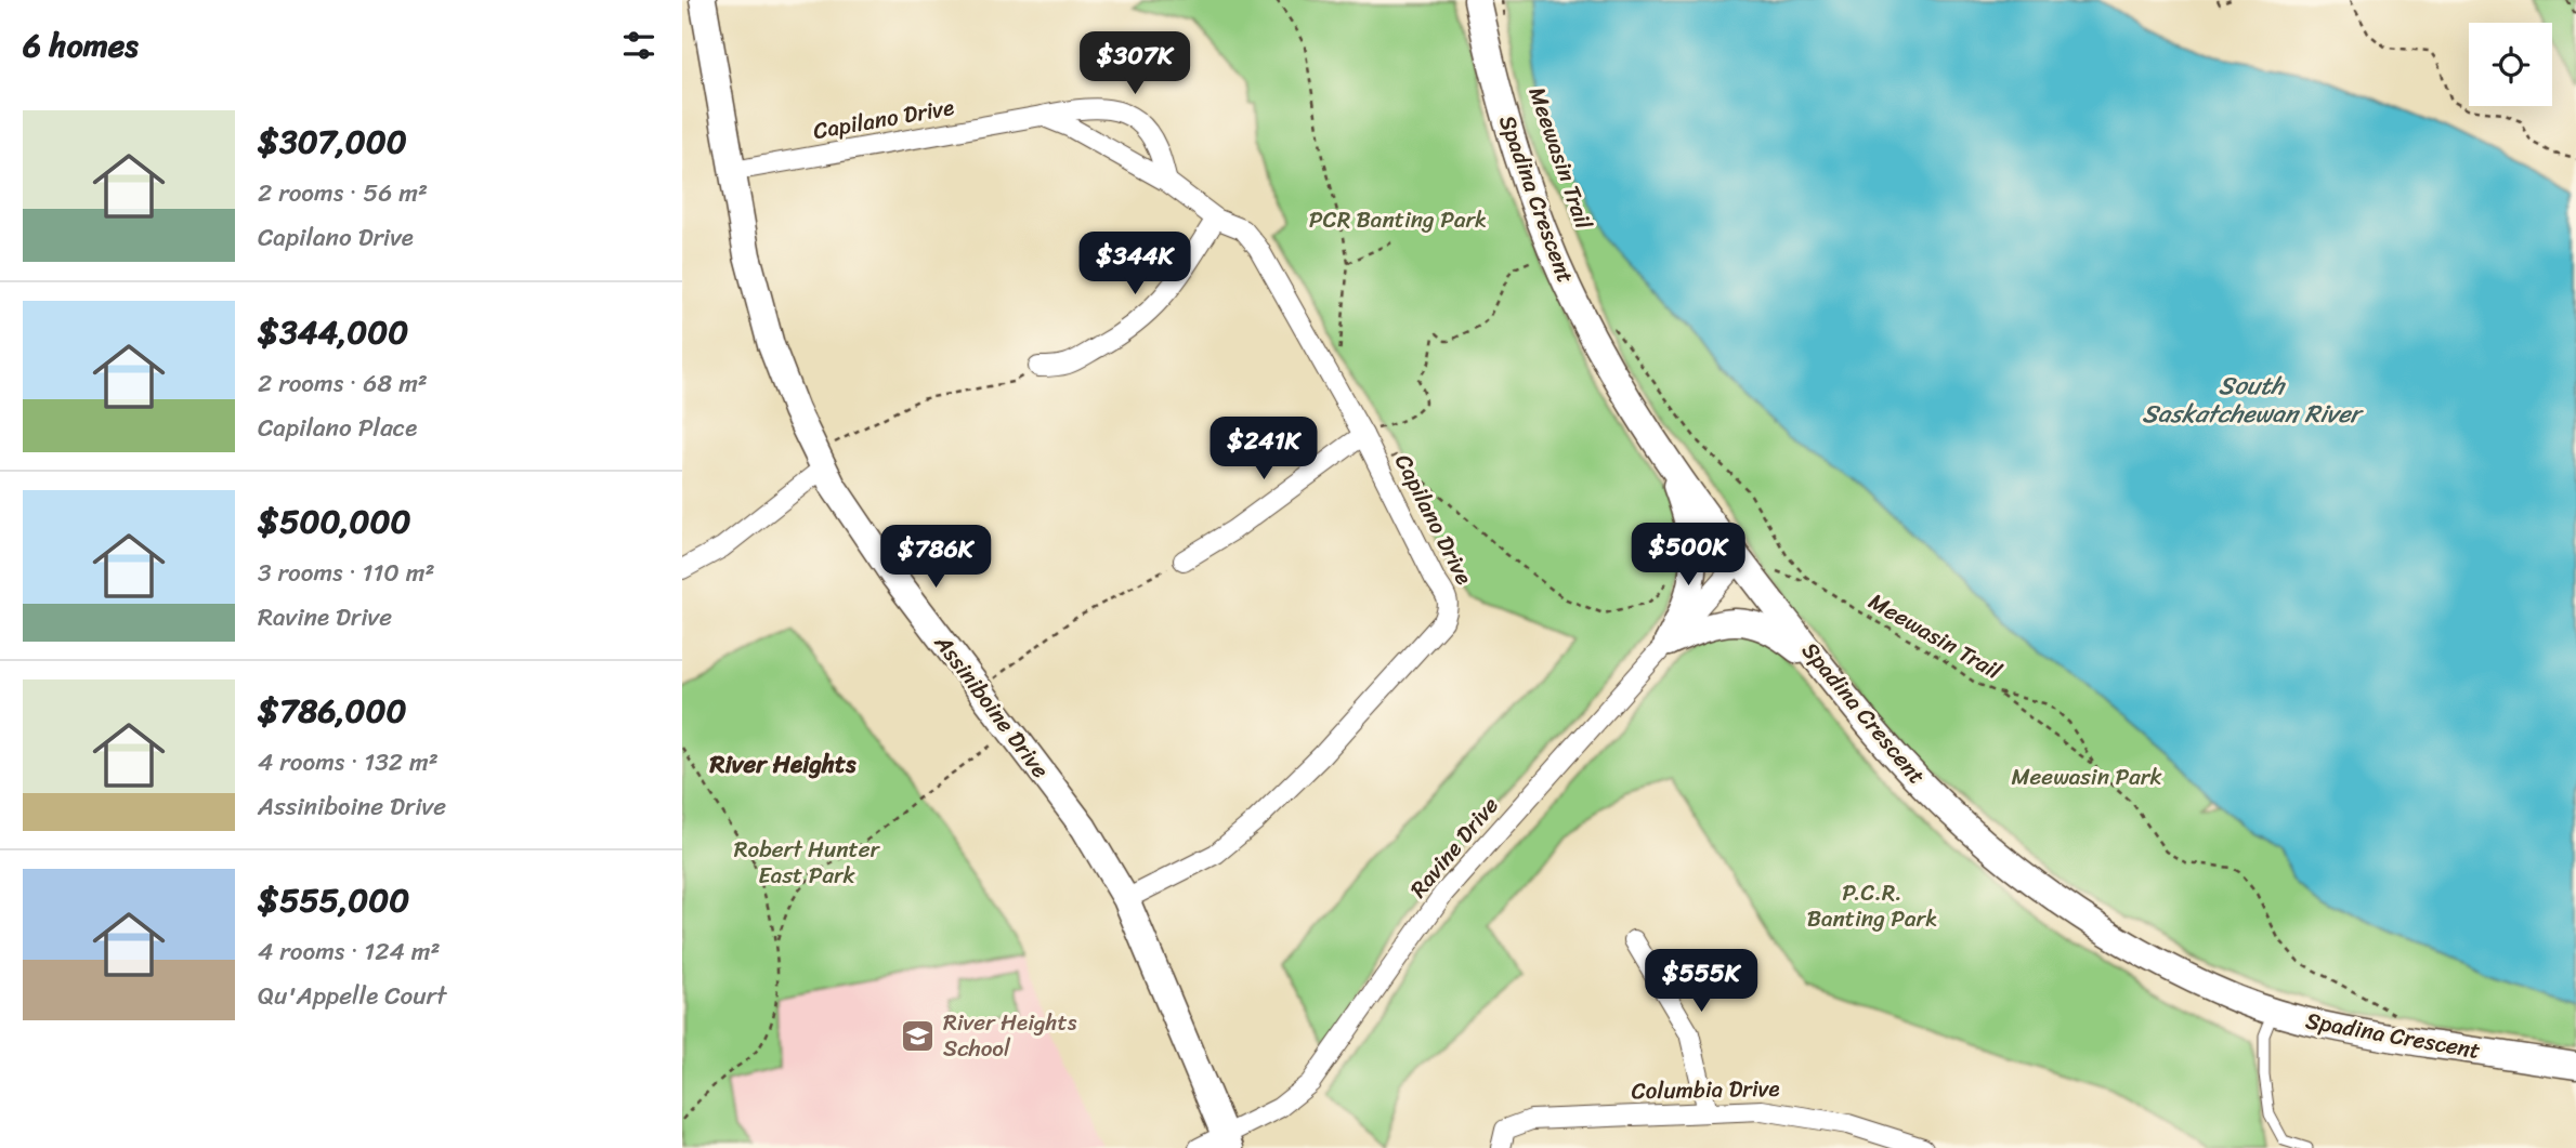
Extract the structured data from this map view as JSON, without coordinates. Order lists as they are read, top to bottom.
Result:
{
  "streets": {
    "street": [
      "Capilano Drive",
      "Spadina Crescent",
      "Assiniboine Drive",
      "Ravine Drive",
      "Columbia Drive"
    ],
    "path": ["Meewasin Trail"]
  },
  "crossings": [
    ["Capilano Drive", "Assiniboine Drive"],
    ["Spadina Crescent", "Ravine Drive"],
    ["Assiniboine Drive", "Ravine Drive"]
  ],
  "districts": ["River Heights"],
  "water": ["South Saskatchewan River"],
  "parks": [
    "PCR Banting Park",
    "Meewasin Park",
    "Robert Hunter East Park",
    "P.C.R. Banting Park"
  ],
  "places": {
    "school or university": ["River Heights School"]
  },
  "page": {
    "heading": "6 homes",
    "price": [
      "$307K",
      "$344K",
      "$241K",
      "$500K",
      "$786K",
      "$555K"
    ],
    "list": [
      {
        "name": "$307,000",
        "note": "2 rooms · 56 m² · Capilano Drive"
      },
      {
        "name": "$344,000",
        "note": "2 rooms · 68 m² · Capilano Place"
      },
      {
        "name": "$500,000",
        "note": "3 rooms · 110 m² · Ravine Drive"
      },
      {
        "name": "$786,000",
        "note": "4 rooms · 132 m² · Assiniboine Drive"
      },
      {
        "name": "$555,000",
        "note": "4 rooms · 124 m² · Qu'Appelle Court"
      }
    ]
  }
}
